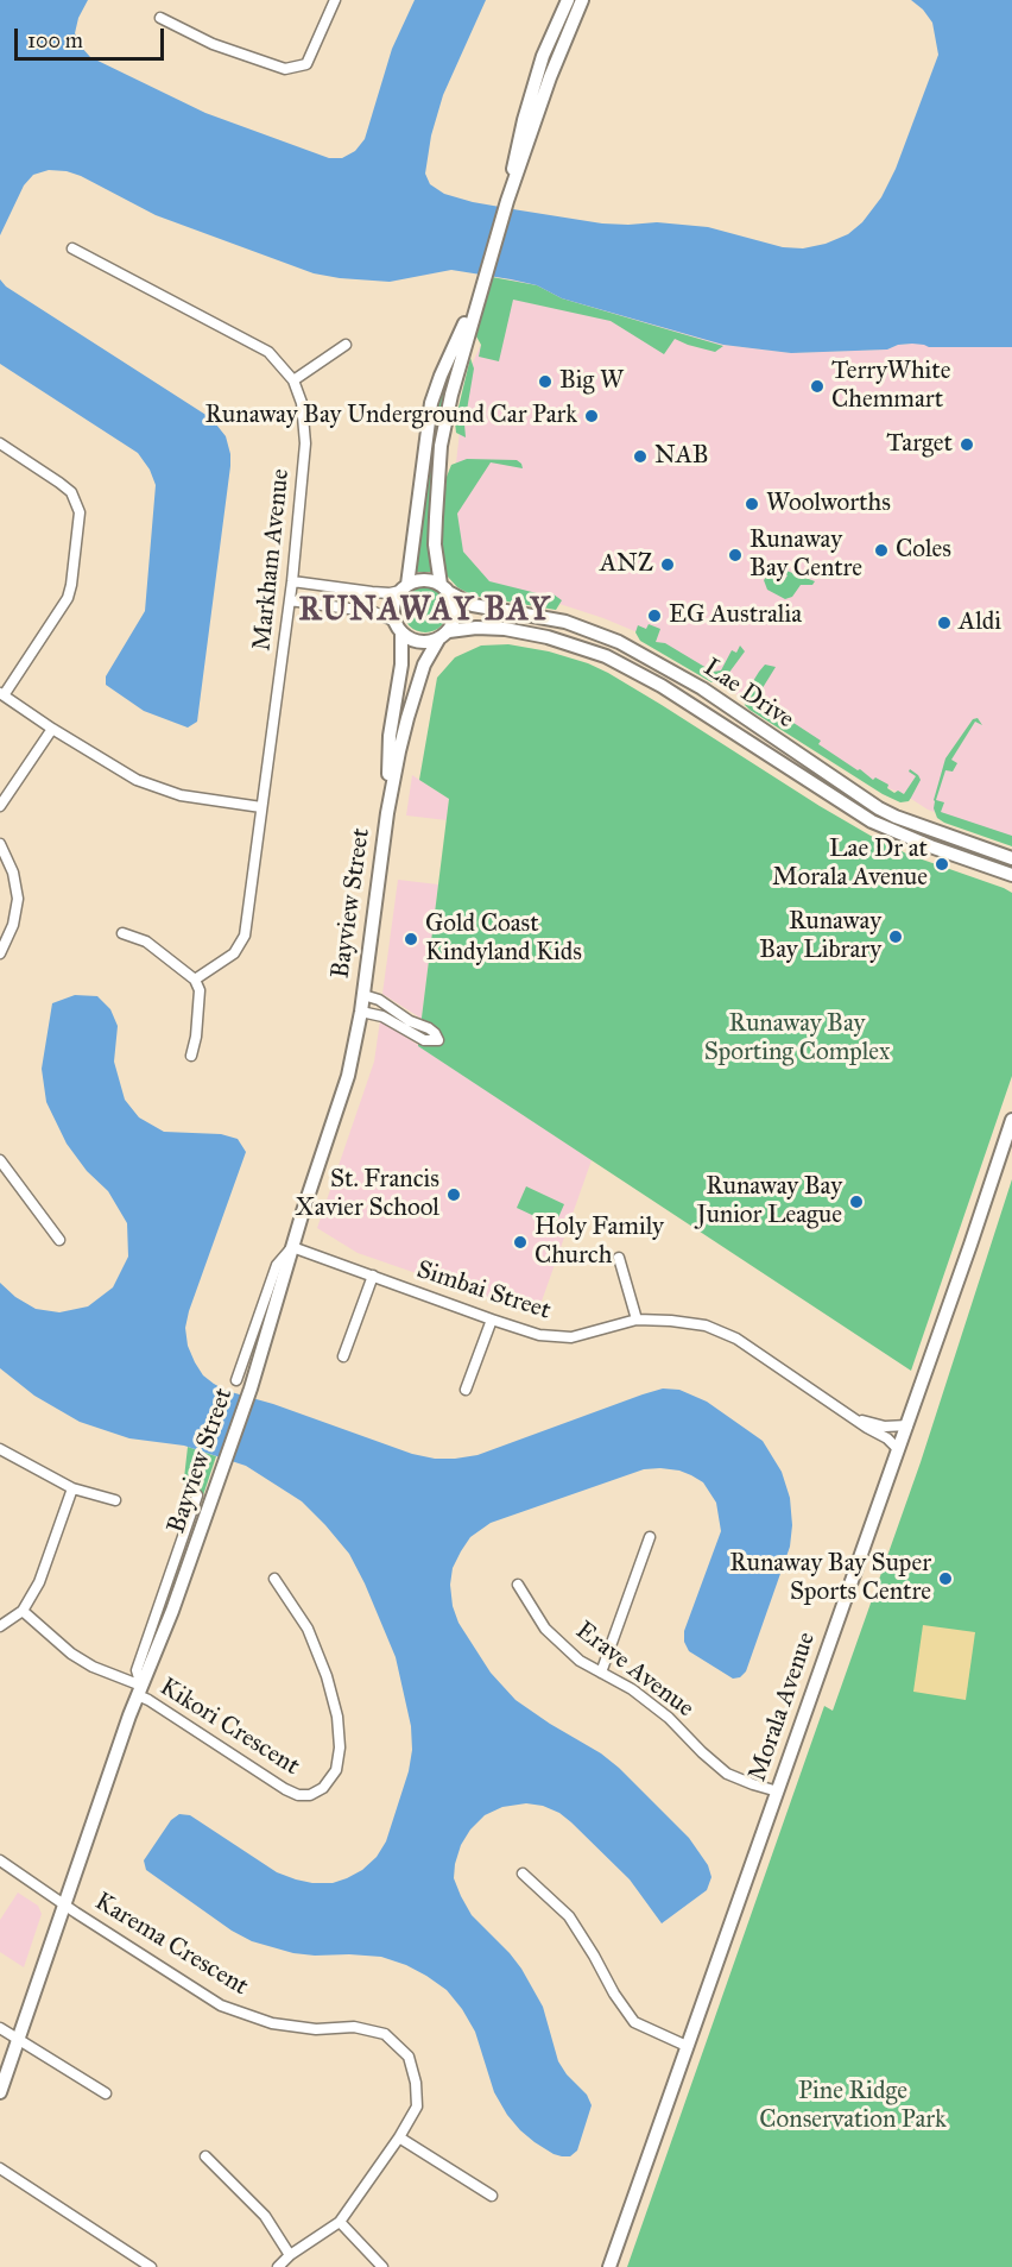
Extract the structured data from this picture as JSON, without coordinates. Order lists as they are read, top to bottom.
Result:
{
  "streets": {
    "main road": ["Lae Drive", "Bayview Street", "Morala Avenue"],
    "street": [
      "Markham Avenue",
      "Simbai Street",
      "Erave Avenue",
      "Kikori Crescent",
      "Karema Crescent"
    ]
  },
  "crossings": [
    ["Lae Drive", "Bayview Street"],
    ["Bayview Street", "Simbai Street"],
    ["Bayview Street", "Kikori Crescent"],
    ["Bayview Street", "Karema Crescent"],
    ["Simbai Street", "Morala Avenue"],
    ["Erave Avenue", "Morala Avenue"]
  ],
  "districts": ["RUNAWAY BAY"],
  "parks": ["Runaway Bay Sporting Complex", "Pine Ridge Conservation Park"],
  "places": [
    "Big W",
    "TerryWhite Chemmart",
    "Runaway Bay Underground Car Park",
    "Target",
    "NAB",
    "Woolworths",
    "Coles",
    "Runaway Bay Centre",
    "ANZ",
    "EG Australia",
    "Aldi",
    "Lae Dr at Morala Avenue",
    "Runaway Bay Library",
    "Gold Coast Kindyland Kids",
    "St. Francis Xavier School",
    "Runaway Bay Junior League",
    "Holy Family Church",
    "Runaway Bay Super Sports Centre"
  ],
  "scale_bar": "100 m"
}
